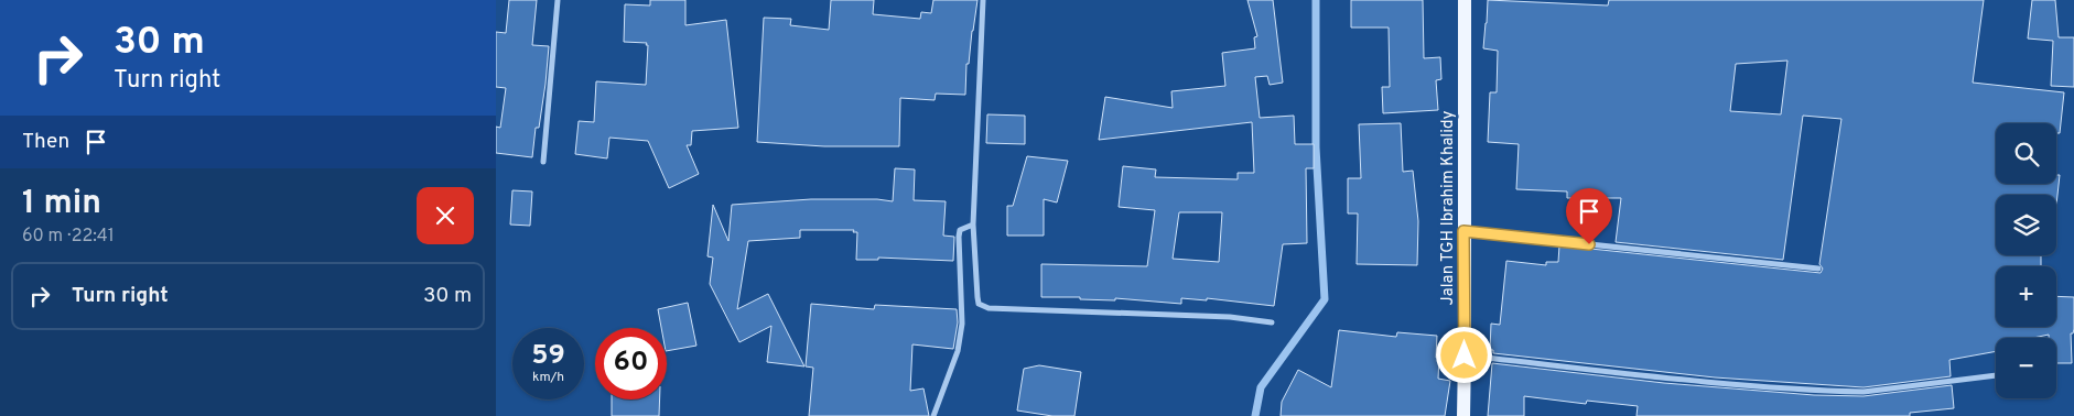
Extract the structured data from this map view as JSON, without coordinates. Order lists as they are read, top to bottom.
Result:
{
  "streets": {
    "main road": ["Jalan TGH Ibrahim Khalidy"]
  },
  "page": {
    "turn": ["30 m", "Turn right"],
    "then": "Then",
    "map_buttons": ["+", "−"],
    "heading": ["1 min", "60 m · 22:41"],
    "list": [
      {
        "name": "Turn right",
        "value": "30 m"
      }
    ],
    "speed": "59 km/h",
    "limit": "60"
  }
}
